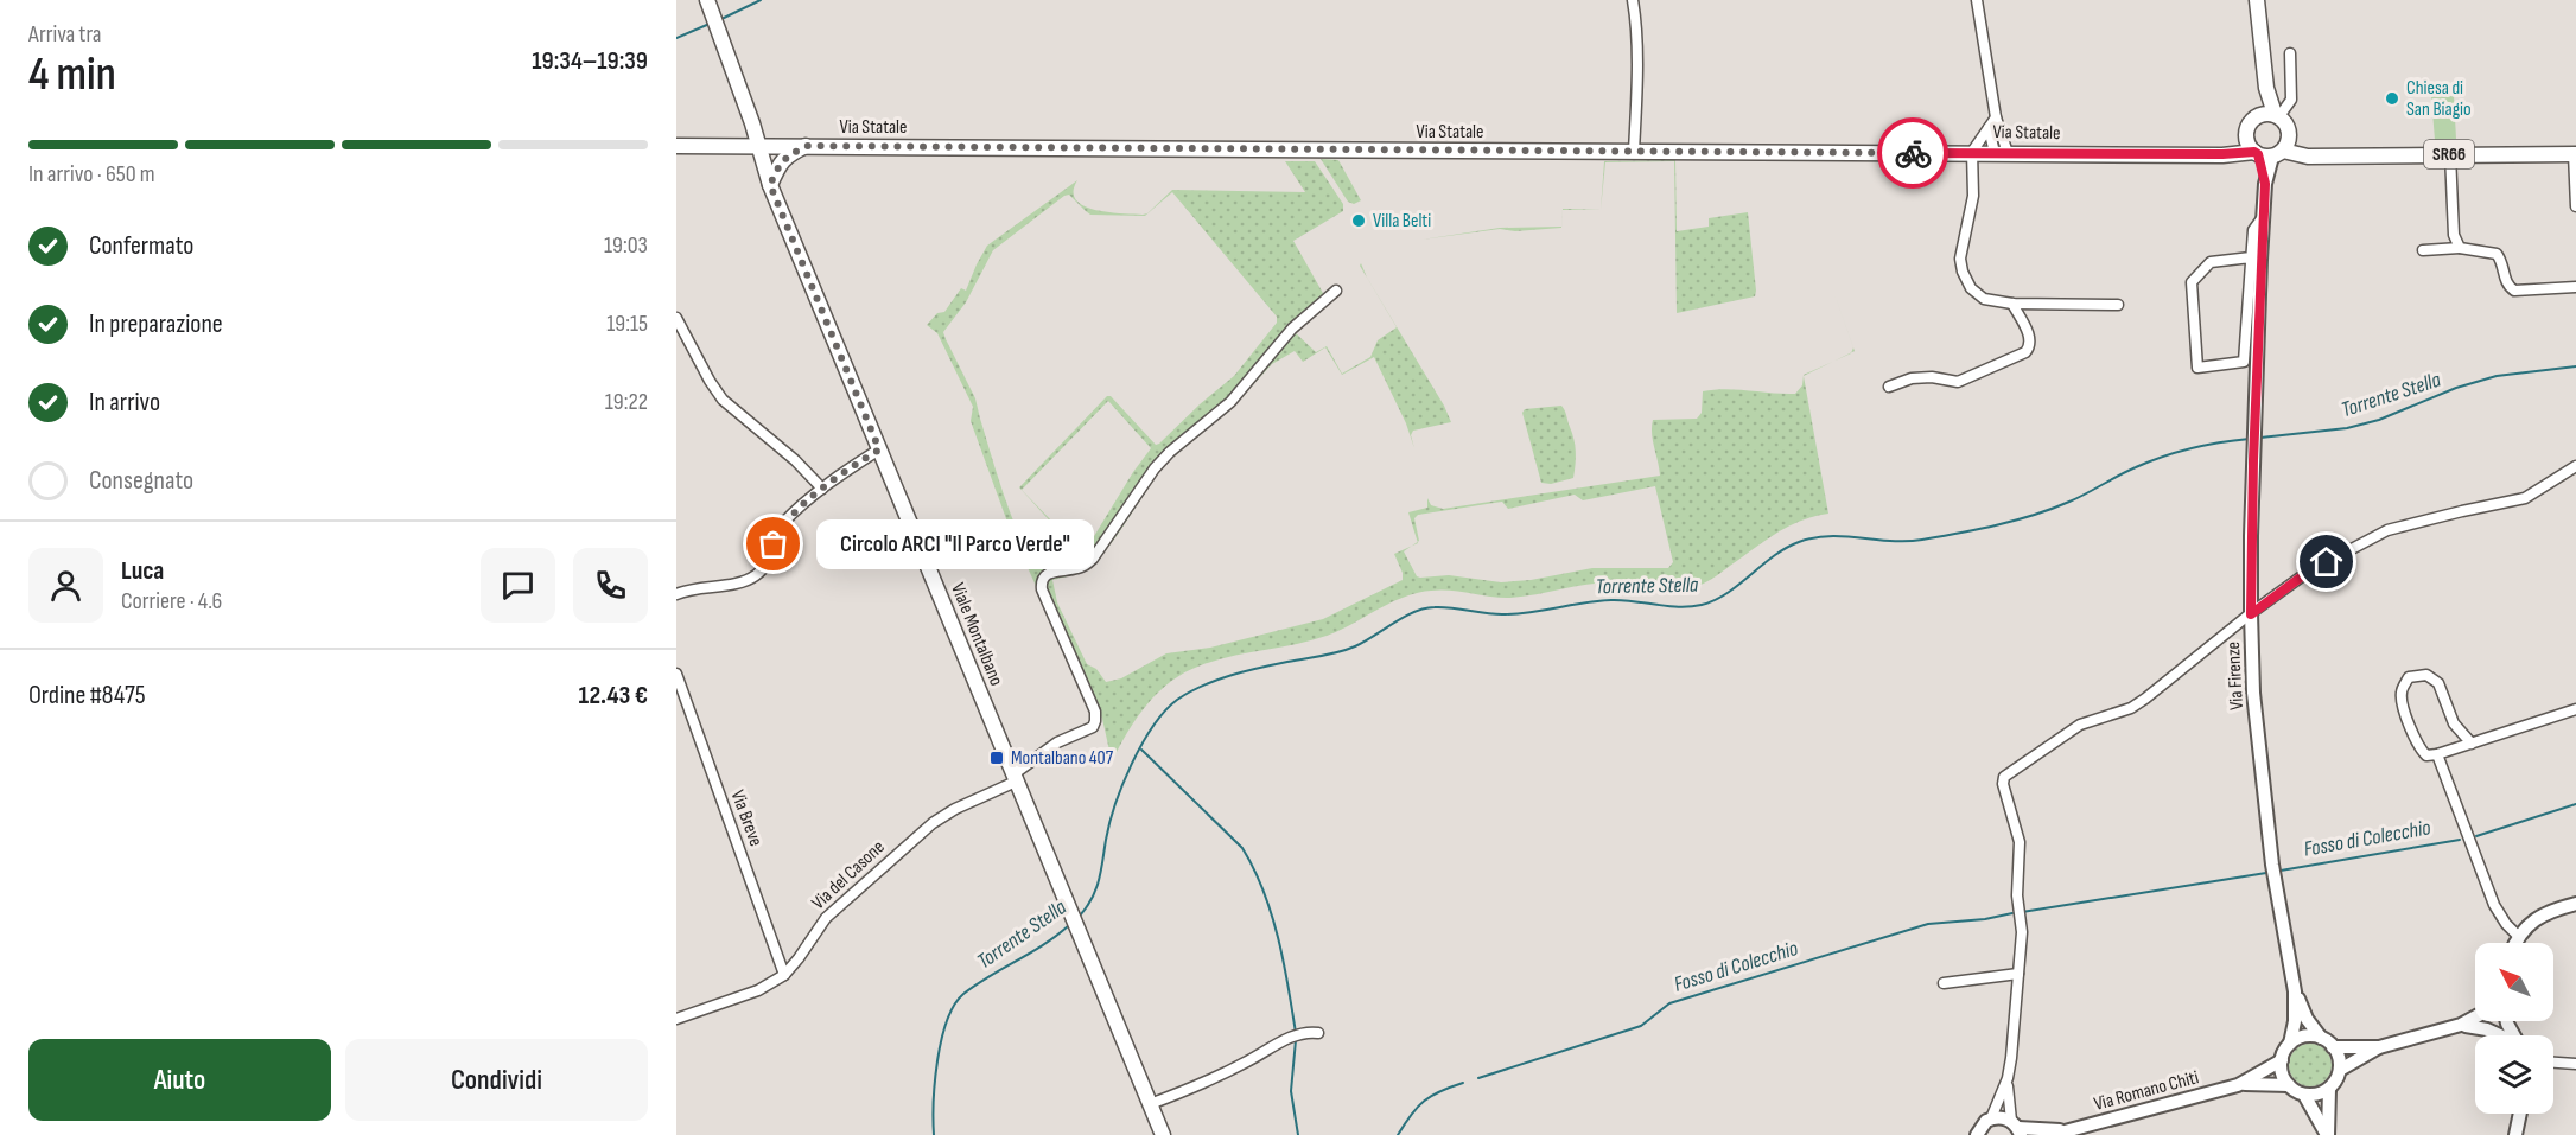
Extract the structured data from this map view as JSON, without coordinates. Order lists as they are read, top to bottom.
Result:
{
  "streets": {
    "main road": ["Via Statale", "SR66", "Viale Montalbano"],
    "street": [
      "Via Firenze",
      "Via Breve",
      "Via del Casone",
      "Via Romano Chiti"
    ]
  },
  "crossings": [
    ["Via Statale", "Viale Montalbano"],
    ["Via Statale", "Via Firenze"],
    ["Viale Montalbano", "Via del Casone"],
    ["Via Firenze", "Via Romano Chiti"],
    ["Via Breve", "Via del Casone"]
  ],
  "water": ["Torrente Stella", "Fosso di Colecchio"],
  "places": {
    "other": ["Chiesa di San Biagio", "Villa Belti", "Circolo ARCI \"Il Parco Verde\""],
    "transit": ["Montalbano 407"]
  },
  "north": "top left",
  "page": {
    "heading": ["4 min", "Arriva tra", "19:34–19:39"],
    "panel": [
      "Luca",
      "Corriere · 4.6",
      "Ordine #8475",
      "12.43 €"
    ],
    "bar": "In arrivo · 650 m",
    "list": [
      ["Confermato", "19:03"],
      ["In preparazione", "19:15"],
      ["In arrivo", "19:22"],
      "Consegnato"
    ],
    "bubble": "Circolo ARCI \"Il Parco Verde\"",
    "buttons": ["Aiuto", "Condividi"]
  }
}
